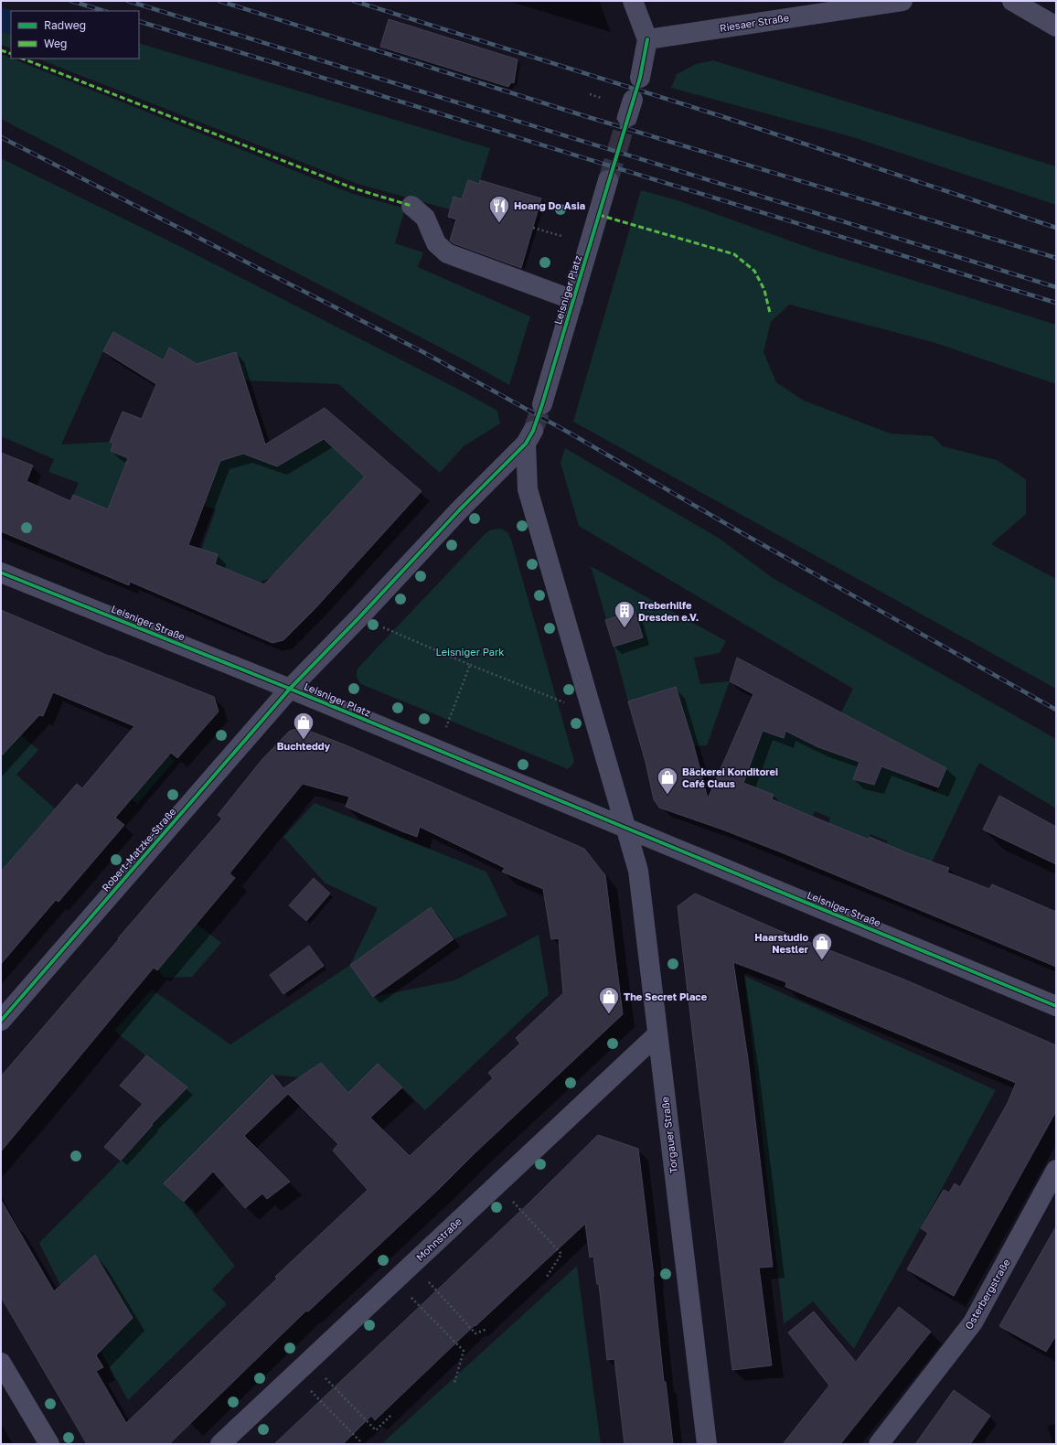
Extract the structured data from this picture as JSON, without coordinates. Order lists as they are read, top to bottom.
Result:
{
  "streets": {
    "street": [
      "Riesaer Straße",
      "Leisniger Platz",
      "Leisniger Straße",
      "Robert-Matzke-Straße",
      "Torgauer Straße",
      "Mohnstraße",
      "Osterbergstraße"
    ]
  },
  "crossings": [
    ["Leisniger Platz", "Leisniger Straße"],
    ["Leisniger Platz", "Robert-Matzke-Straße"],
    ["Leisniger Platz", "Torgauer Straße"],
    ["Leisniger Straße", "Robert-Matzke-Straße"],
    ["Leisniger Straße", "Torgauer Straße"],
    ["Torgauer Straße", "Mohnstraße"]
  ],
  "parks": ["Leisniger Park"],
  "places": {
    "restaurant": ["Hoang Do Asia"],
    "building": ["Treberhilfe Dresden e.V."],
    "shop": [
      "Buchteddy",
      "Bäckerei Konditorei Café Claus",
      "Haarstudio Nestler",
      "The Secret Place"
    ]
  },
  "legend": ["Radweg", "Weg"]
}
